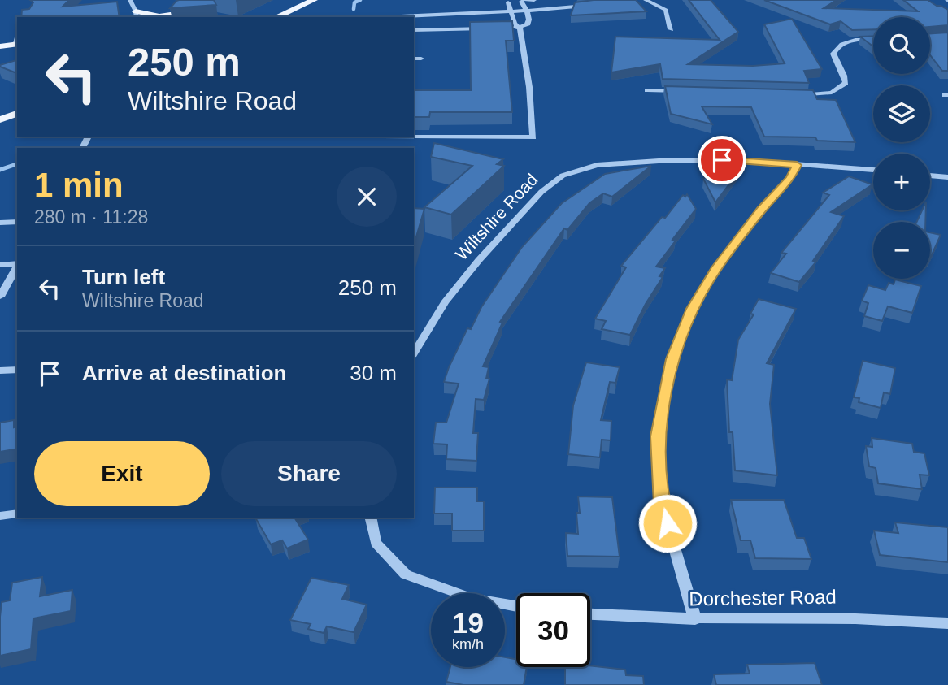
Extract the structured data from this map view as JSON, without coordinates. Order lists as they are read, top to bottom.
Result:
{
  "streets": {
    "street": ["Wiltshire Road", "Dorchester Road"]
  },
  "page": {
    "map_buttons": ["+", "−"],
    "turn": ["250 m", "Wiltshire Road"],
    "heading": ["1 min", "280 m · 11:28"],
    "list": [
      {
        "name": "Turn left",
        "note": "Wiltshire Road",
        "value": "250 m"
      },
      {
        "name": "Arrive at destination",
        "value": "30 m"
      }
    ],
    "buttons": ["Exit", "Share"],
    "speed": "19 km/h",
    "limit": "30"
  }
}
